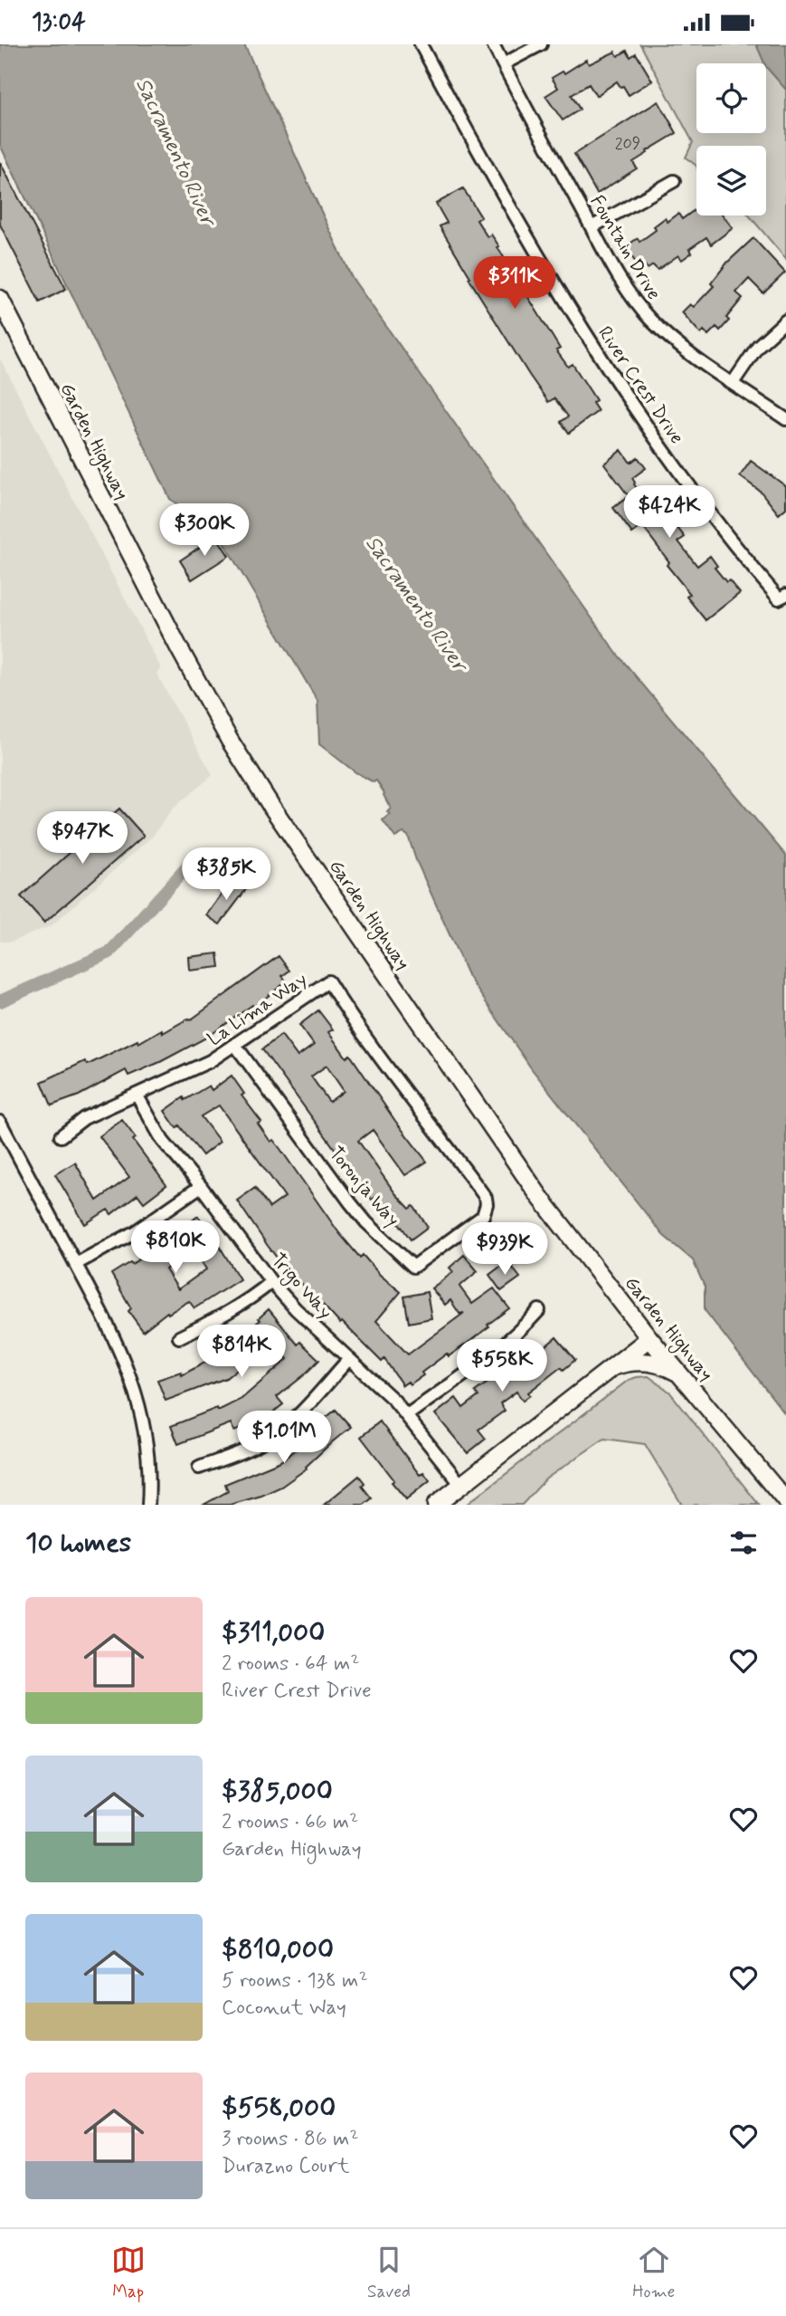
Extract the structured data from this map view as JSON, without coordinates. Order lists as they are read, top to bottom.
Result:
{
  "streets": {
    "main road": ["Garden Highway"],
    "street": [
      "Fountain Drive",
      "River Crest Drive",
      "La Lima Way",
      "Toronja Way",
      "Trigo Way"
    ]
  },
  "crossings": [
    ["La Lima Way", "Toronja Way"],
    ["La Lima Way", "Trigo Way"]
  ],
  "water": ["Sacramento River"],
  "house_numbers": ["209"],
  "page": {
    "status": "13:04",
    "price": [
      "$311K",
      "$424K",
      "$300K",
      "$947K",
      "$385K",
      "$810K",
      "$939K",
      "$814K",
      "$558K",
      "$1.01M"
    ],
    "heading": "10 homes",
    "list": [
      {
        "name": "$311,000",
        "note": "2 rooms · 64 m² · River Crest Drive"
      },
      {
        "name": "$385,000",
        "note": "2 rooms · 66 m² · Garden Highway"
      },
      {
        "name": "$810,000",
        "note": "5 rooms · 138 m² · Coconut Way"
      },
      {
        "name": "$558,000",
        "note": "3 rooms · 86 m² · Durazno Court"
      }
    ],
    "tabs": ["Map", "Saved", "Home"]
  }
}
